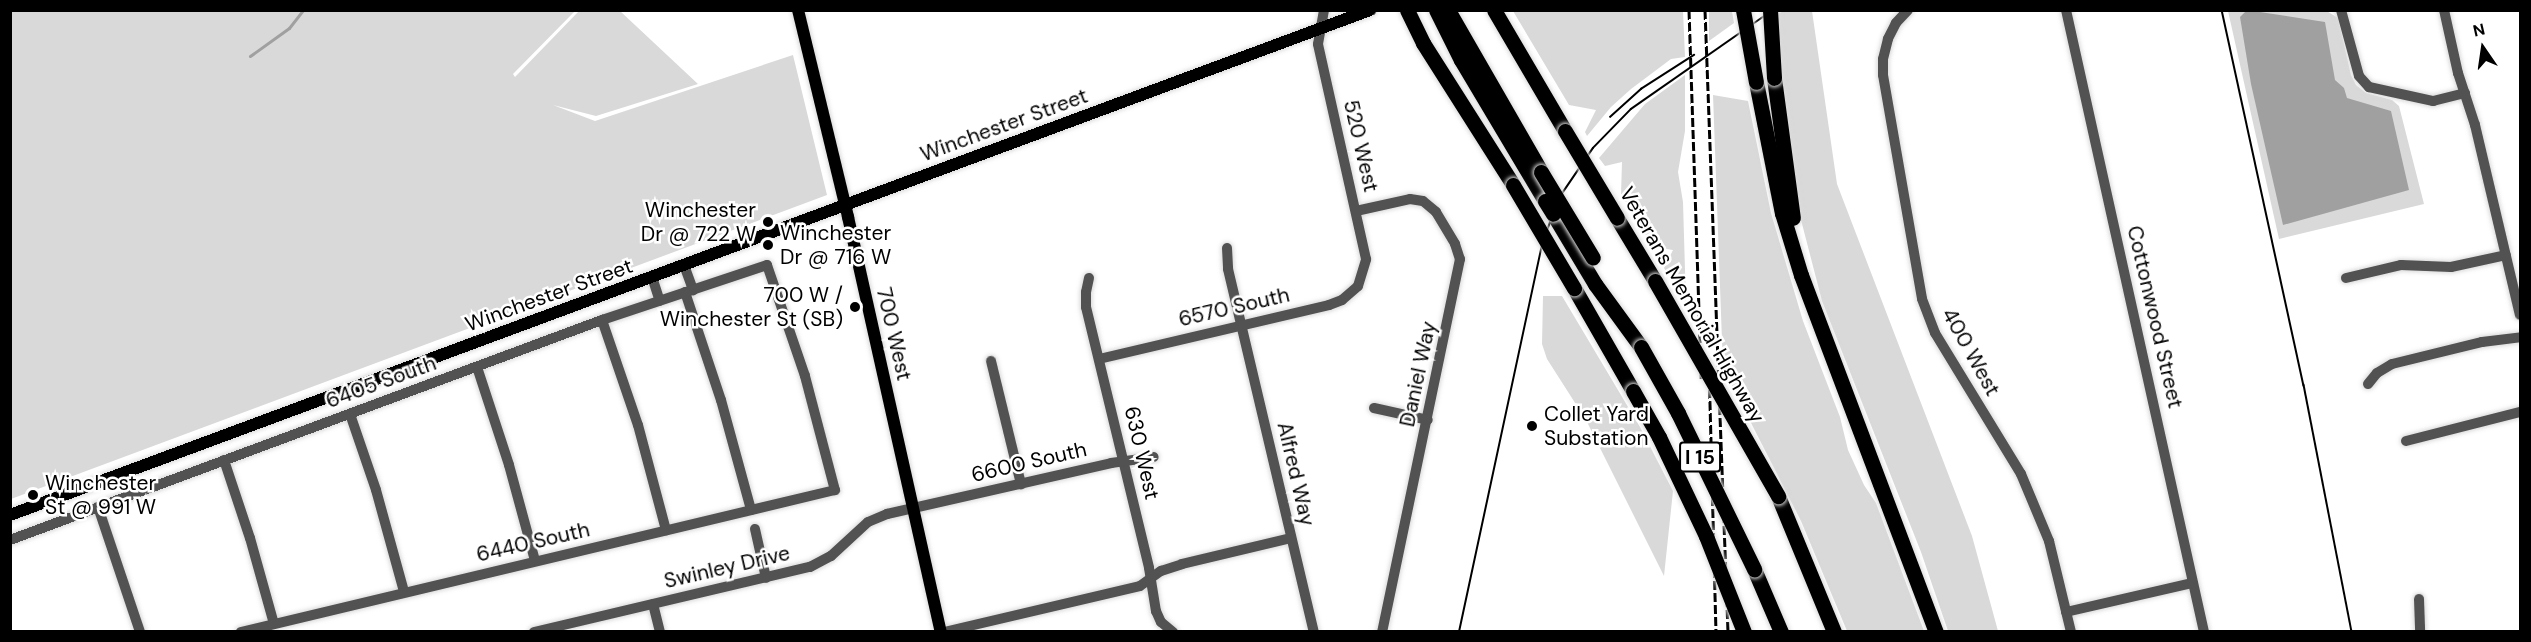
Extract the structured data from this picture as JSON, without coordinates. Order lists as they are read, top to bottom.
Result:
{
  "streets": {
    "highway": ["Veterans Memorial Highway", "I 15"],
    "main road": ["Winchester Street", "700 West"],
    "street": [
      "520 West",
      "6570 South",
      "Cottonwood Street",
      "400 West",
      "Daniel Way",
      "6405 South",
      "630 West",
      "6600 South",
      "Alfred Way",
      "6440 South",
      "Swinley Drive"
    ]
  },
  "crossings": [
    ["Winchester Street", "520 West"],
    ["Winchester Street", "700 West"],
    ["520 West", "6570 South"],
    ["520 West", "Daniel Way"],
    ["6570 South", "630 West"],
    ["6570 South", "Alfred Way"],
    ["700 West", "6600 South"],
    ["700 West", "Swinley Drive"],
    ["6405 South", "6440 South"],
    ["630 West", "6600 South"],
    ["6600 South", "Swinley Drive"]
  ],
  "places": [
    "Winchester Dr @ 722 W",
    "Winchester Dr @ 716 W",
    "700 W / Winchester St (SB)",
    "Collet Yard Substation",
    "Winchester St @ 991 W"
  ],
  "north": "top"
}
